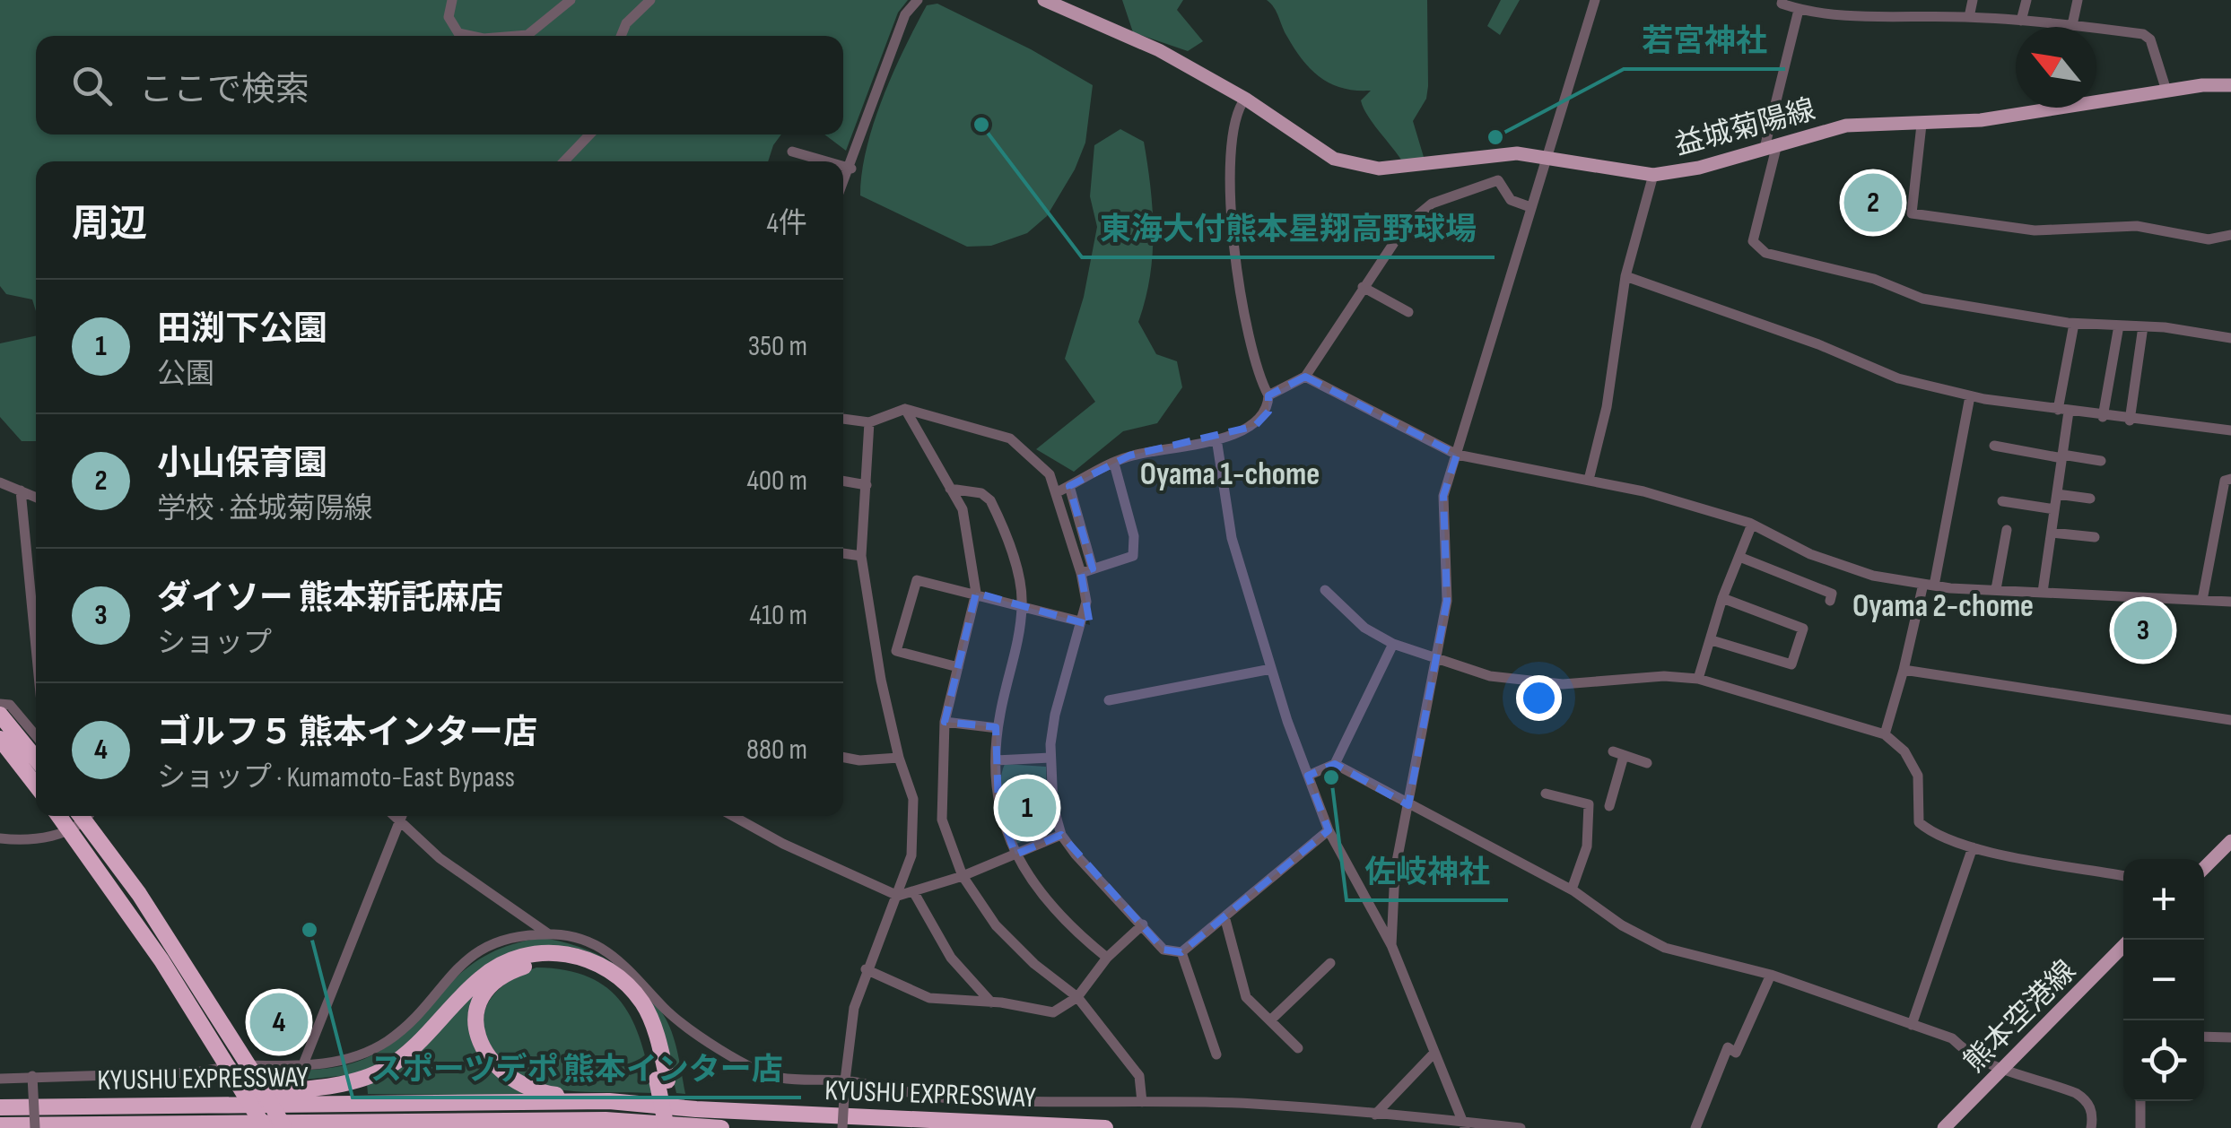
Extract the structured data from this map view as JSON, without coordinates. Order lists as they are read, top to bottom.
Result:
{
  "streets": {
    "highway": ["KYUSHU EXPRESSWAY"],
    "main road": ["益城菊陽線", "熊本空港線"]
  },
  "districts": ["Oyama 1-chome", "Oyama 2-chome"],
  "places": [
    "東海大付熊本星翔高野球場",
    "若宮神社",
    "佐岐神社",
    "スポーツデポ 熊本インター店"
  ],
  "north": "top left",
  "page": {
    "search": "ここで検索",
    "heading": ["周辺", "4件"],
    "pins": [
      "2",
      "3",
      "1",
      "4"
    ],
    "list": [
      {
        "mark": "1",
        "name": "田渕下公園",
        "note": "公園",
        "value": "350 m"
      },
      {
        "mark": "2",
        "name": "小山保育園",
        "note": "学校 · 益城菊陽線",
        "value": "400 m"
      },
      {
        "mark": "3",
        "name": "ダイソー 熊本新託麻店",
        "note": "ショップ",
        "value": "410 m"
      },
      {
        "mark": "4",
        "name": "ゴルフ５ 熊本インター店",
        "note": "ショップ · Kumamoto-East Bypass",
        "value": "880 m"
      }
    ],
    "map_buttons": ["+", "−"]
  }
}
